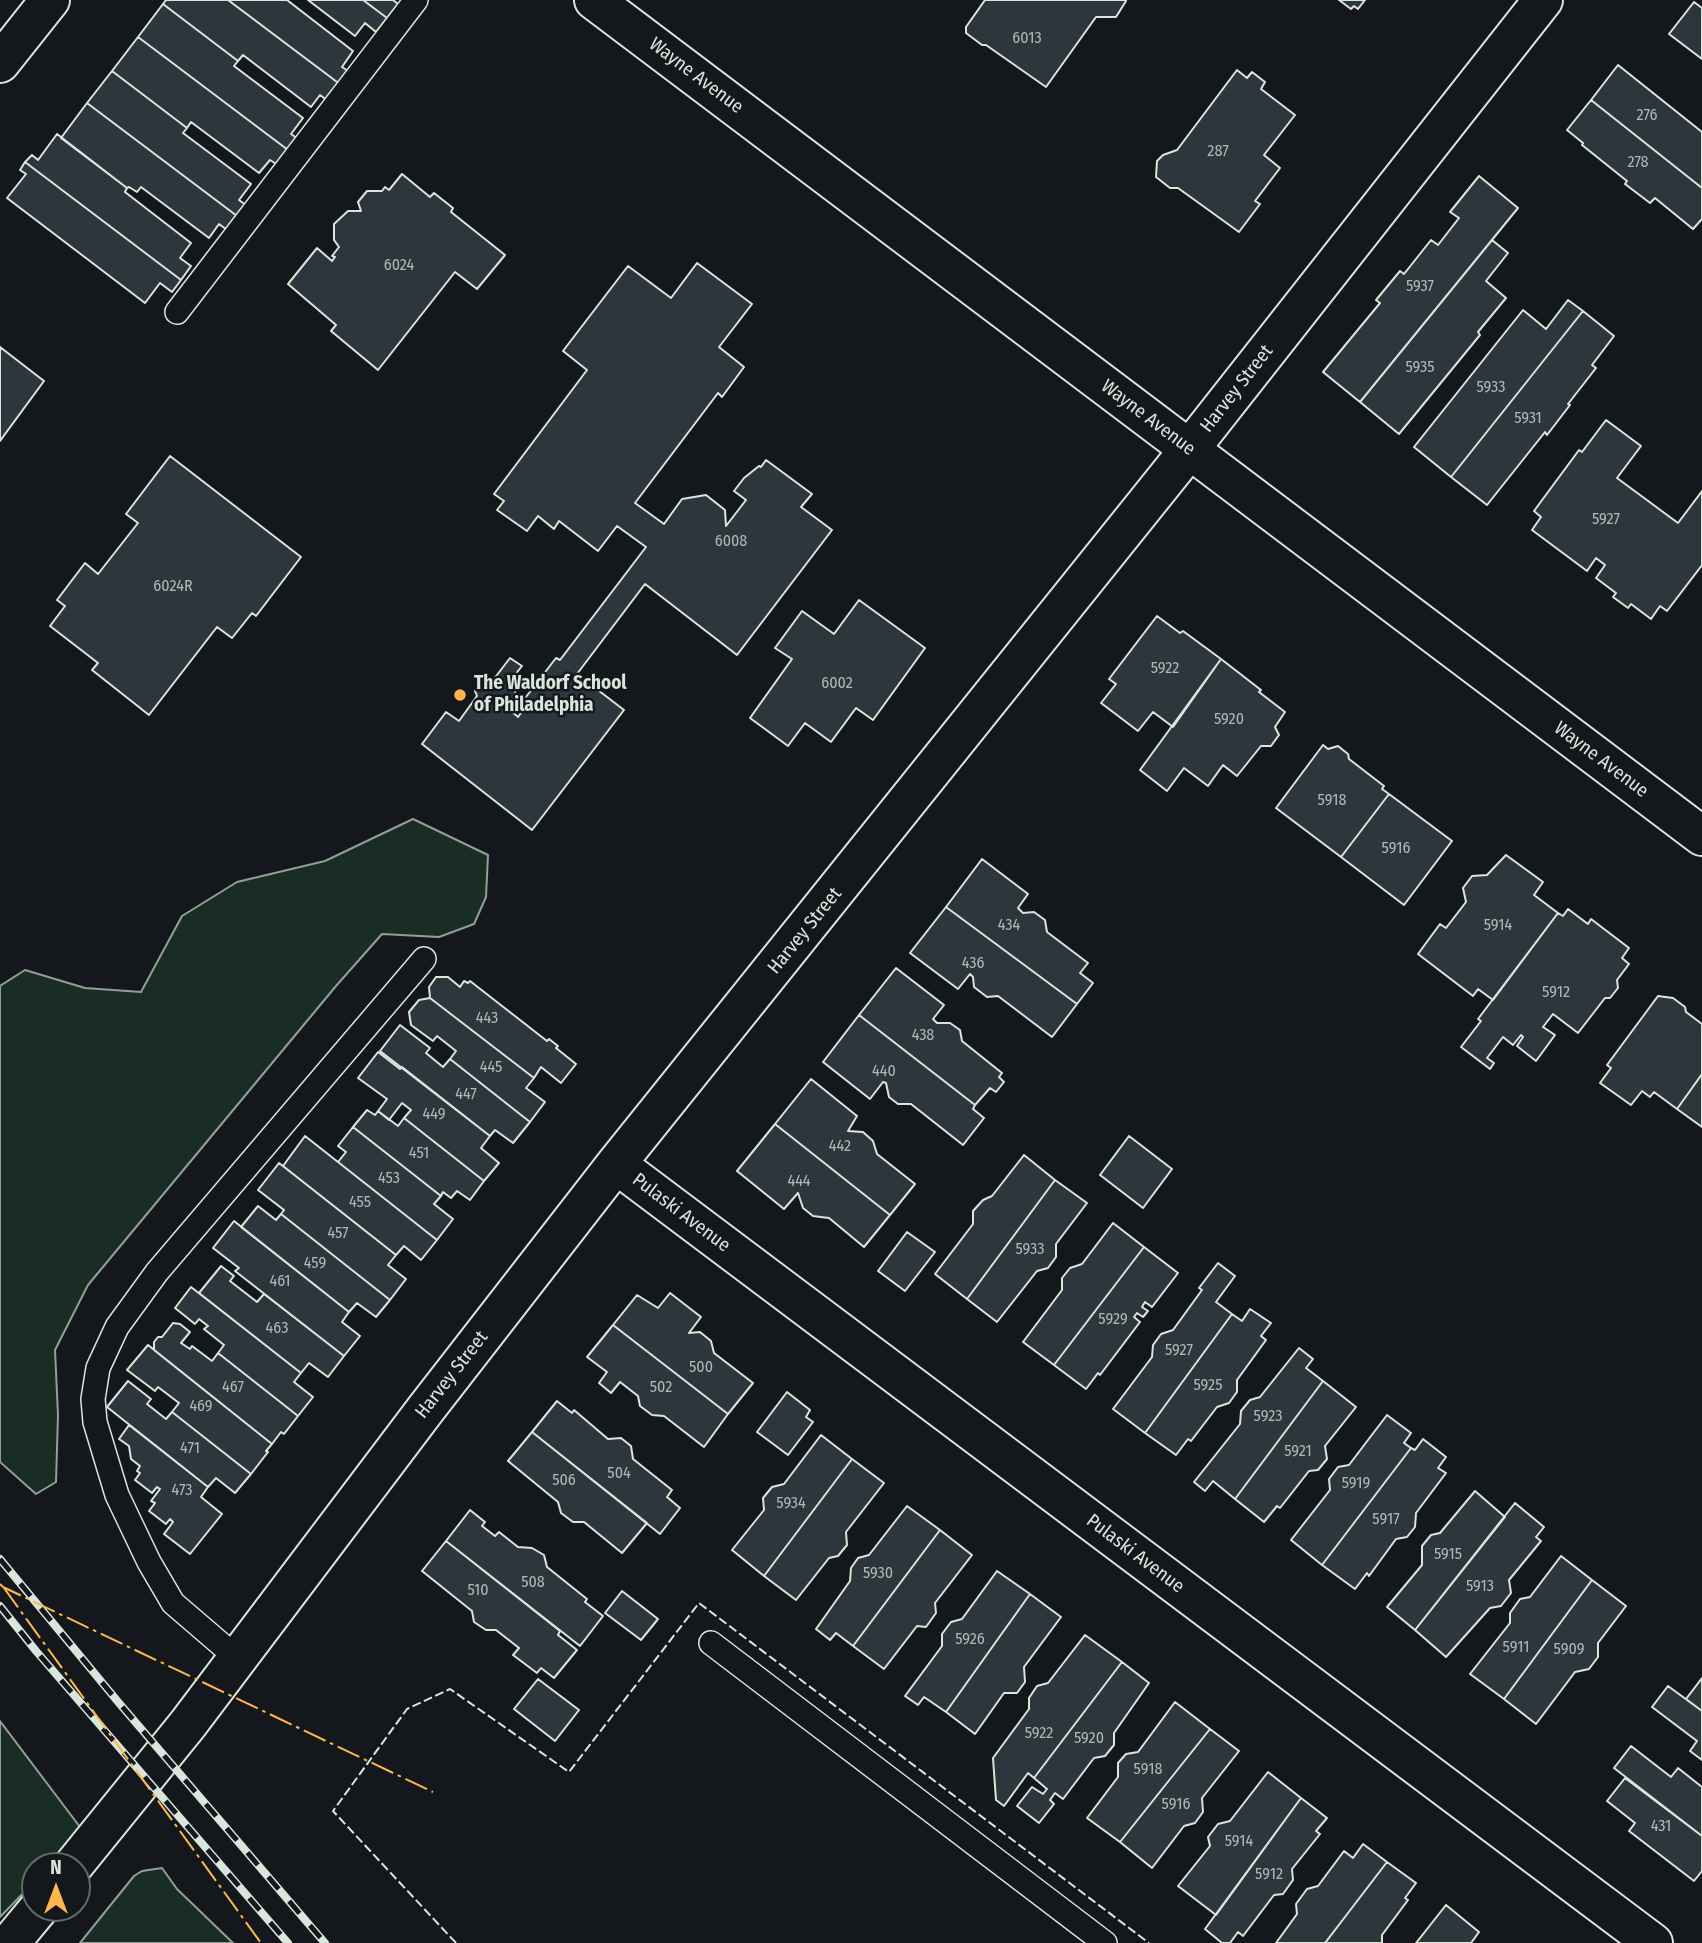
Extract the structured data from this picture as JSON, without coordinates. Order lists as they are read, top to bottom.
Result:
{
  "streets": {
    "street": ["Wayne Avenue", "Harvey Street", "Pulaski Avenue"]
  },
  "crossings": [
    ["Wayne Avenue", "Harvey Street"],
    ["Harvey Street", "Pulaski Avenue"]
  ],
  "places": ["The Waldorf School of Philadelphia"],
  "house_numbers": [
    "6013",
    "276",
    "287",
    "278",
    "6024",
    "5937",
    "5935",
    "5933",
    "5931",
    "5927",
    "6008",
    "6024R",
    "5922",
    "6002",
    "5920",
    "5918",
    "5916",
    "434",
    "5914",
    "436",
    "5912",
    "443",
    "438",
    "445",
    "440",
    "447",
    "449",
    "442",
    "451",
    "453",
    "444",
    "455",
    "457",
    "5933",
    "459",
    "461",
    "5929",
    "463",
    "5927",
    "500",
    "5925",
    "467",
    "502",
    "469",
    "5923",
    "471",
    "5921",
    "504",
    "506",
    "5919",
    "473",
    "5934",
    "5917",
    "5915",
    "5930",
    "508",
    "5913",
    "510",
    "5926",
    "5911",
    "5909",
    "5922",
    "5920",
    "5918",
    "5916",
    "431",
    "5914",
    "5912"
  ],
  "north": "top"
}
